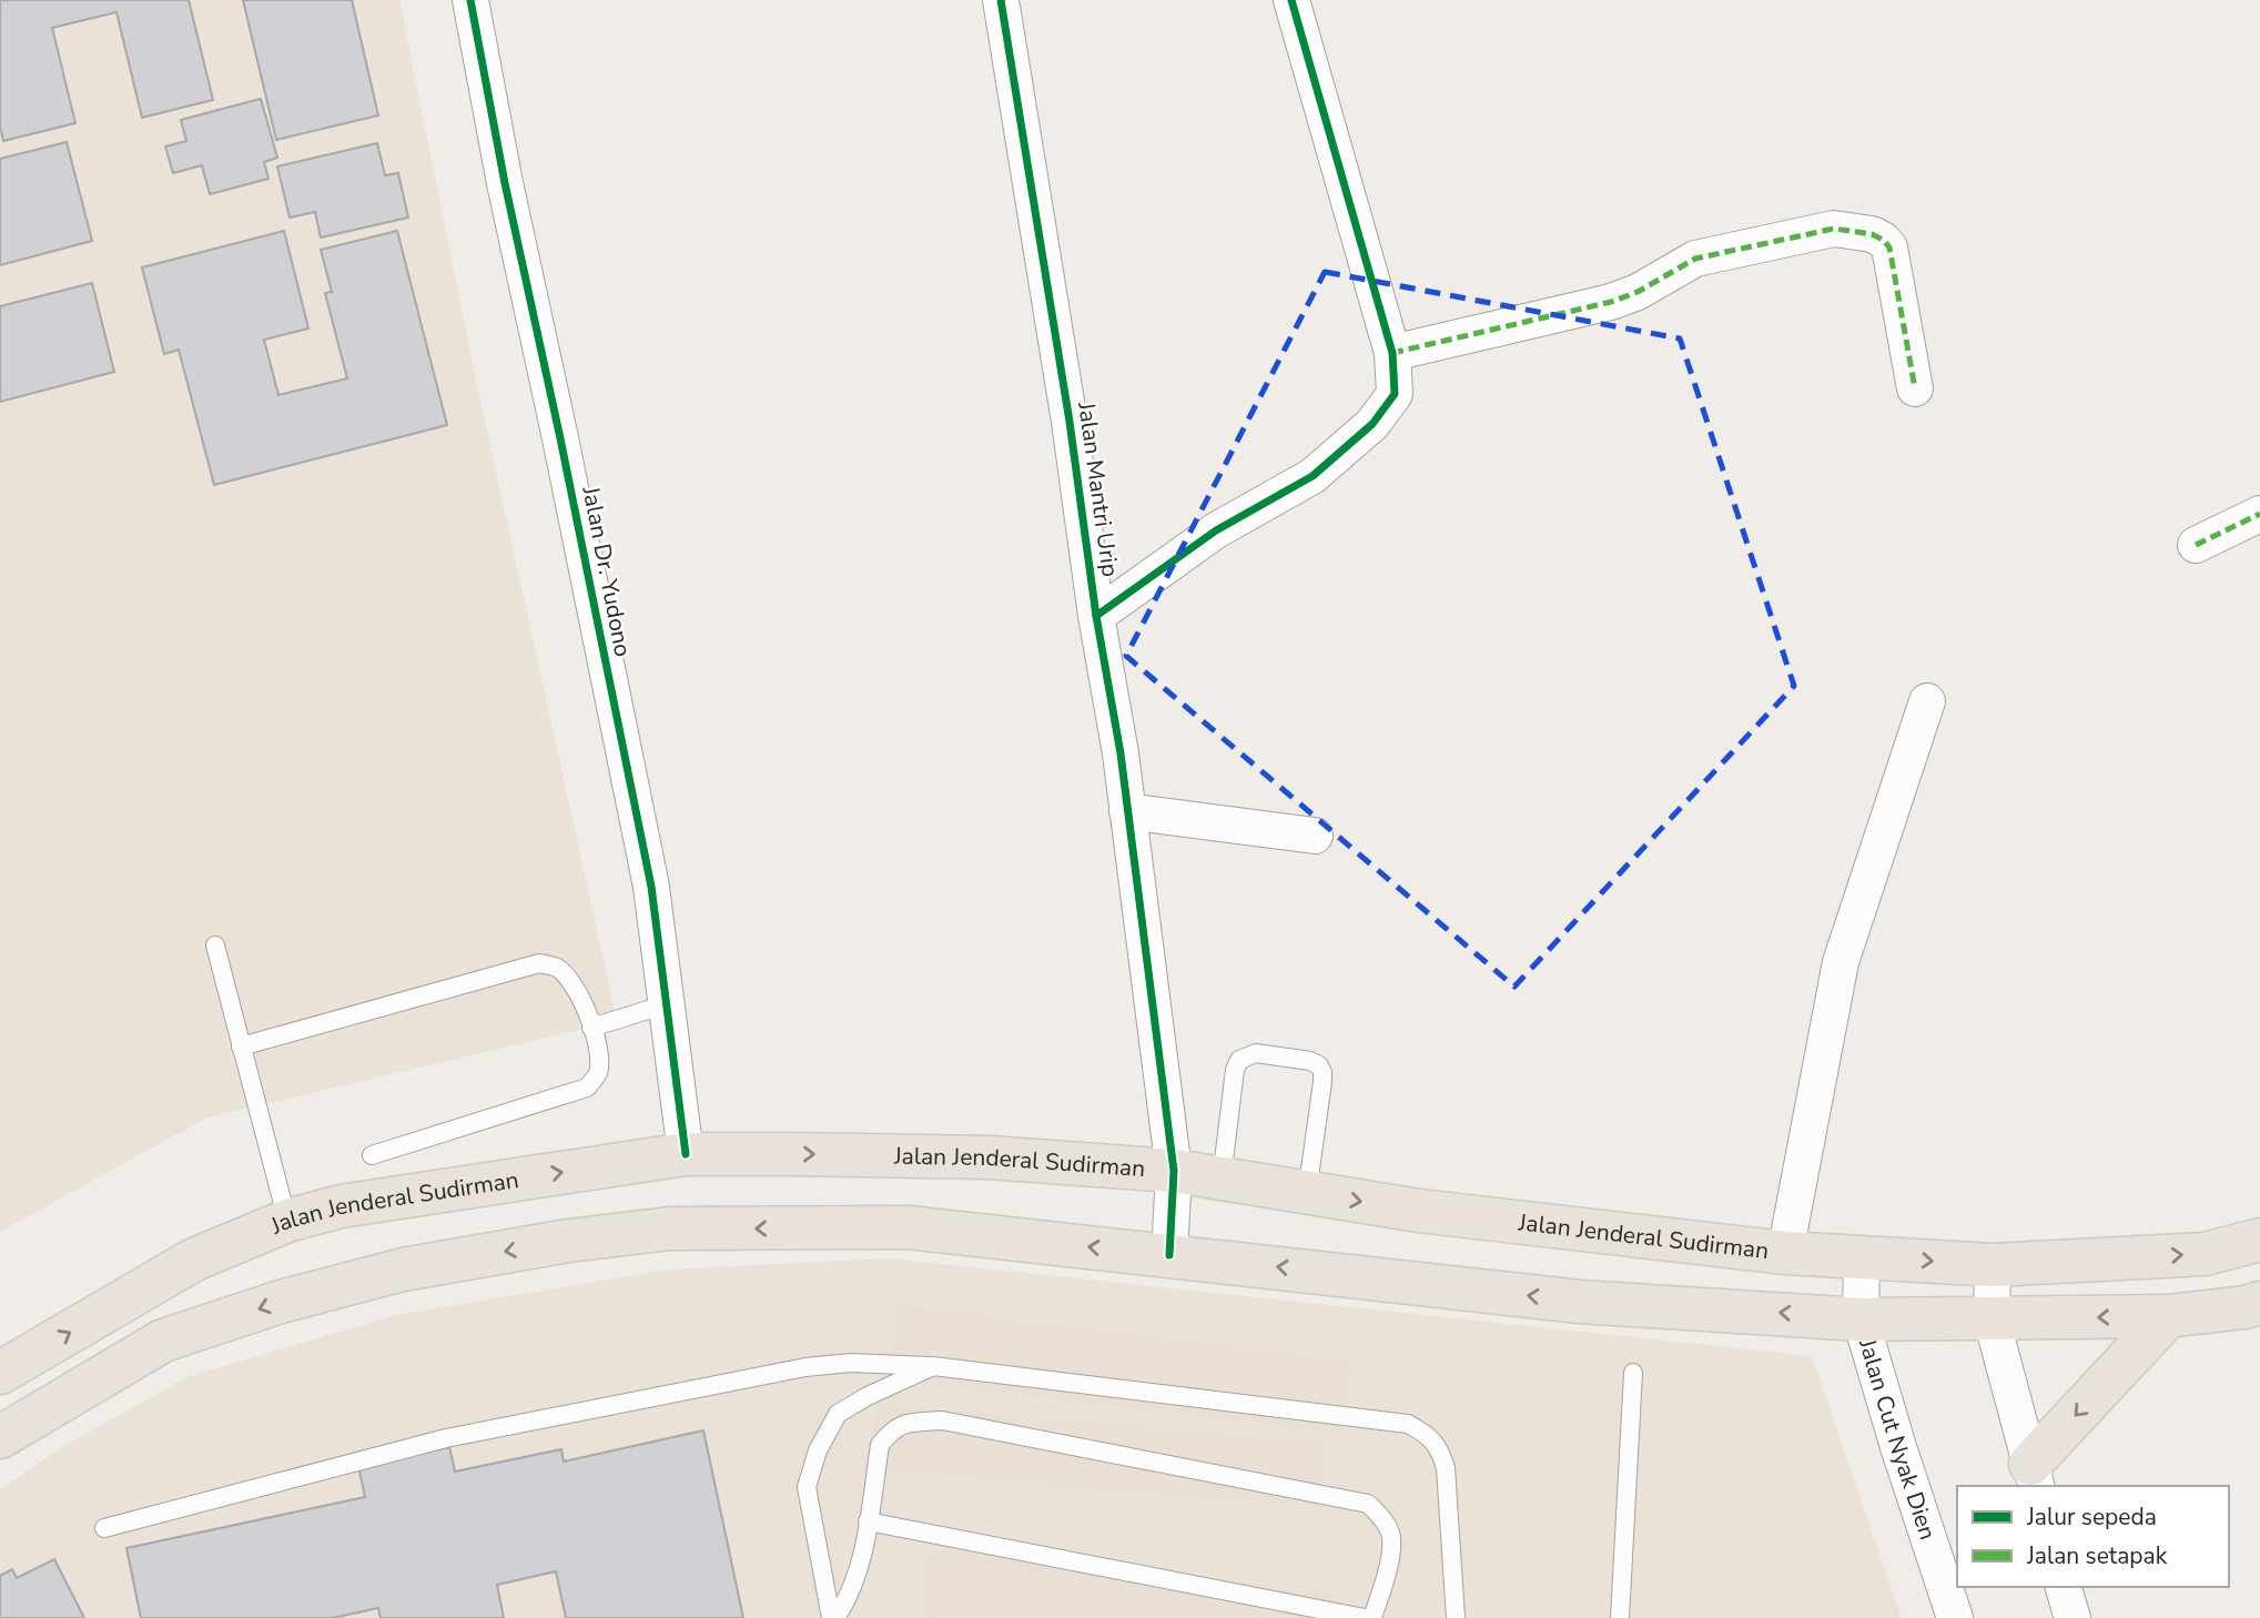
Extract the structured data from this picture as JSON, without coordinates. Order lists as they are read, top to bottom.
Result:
{
  "streets": {
    "highway": ["Jalan Jenderal Sudirman"],
    "street": ["Jalan Mantri Urip", "Jalan Dr. Yudono", "Jalan Cut Nyak Dien"]
  },
  "crossings": [
    ["Jalan Mantri Urip", "Jalan Jenderal Sudirman"],
    ["Jalan Dr. Yudono", "Jalan Jenderal Sudirman"],
    ["Jalan Jenderal Sudirman", "Jalan Cut Nyak Dien"]
  ],
  "legend": ["Jalur sepeda", "Jalan setapak"]
}
